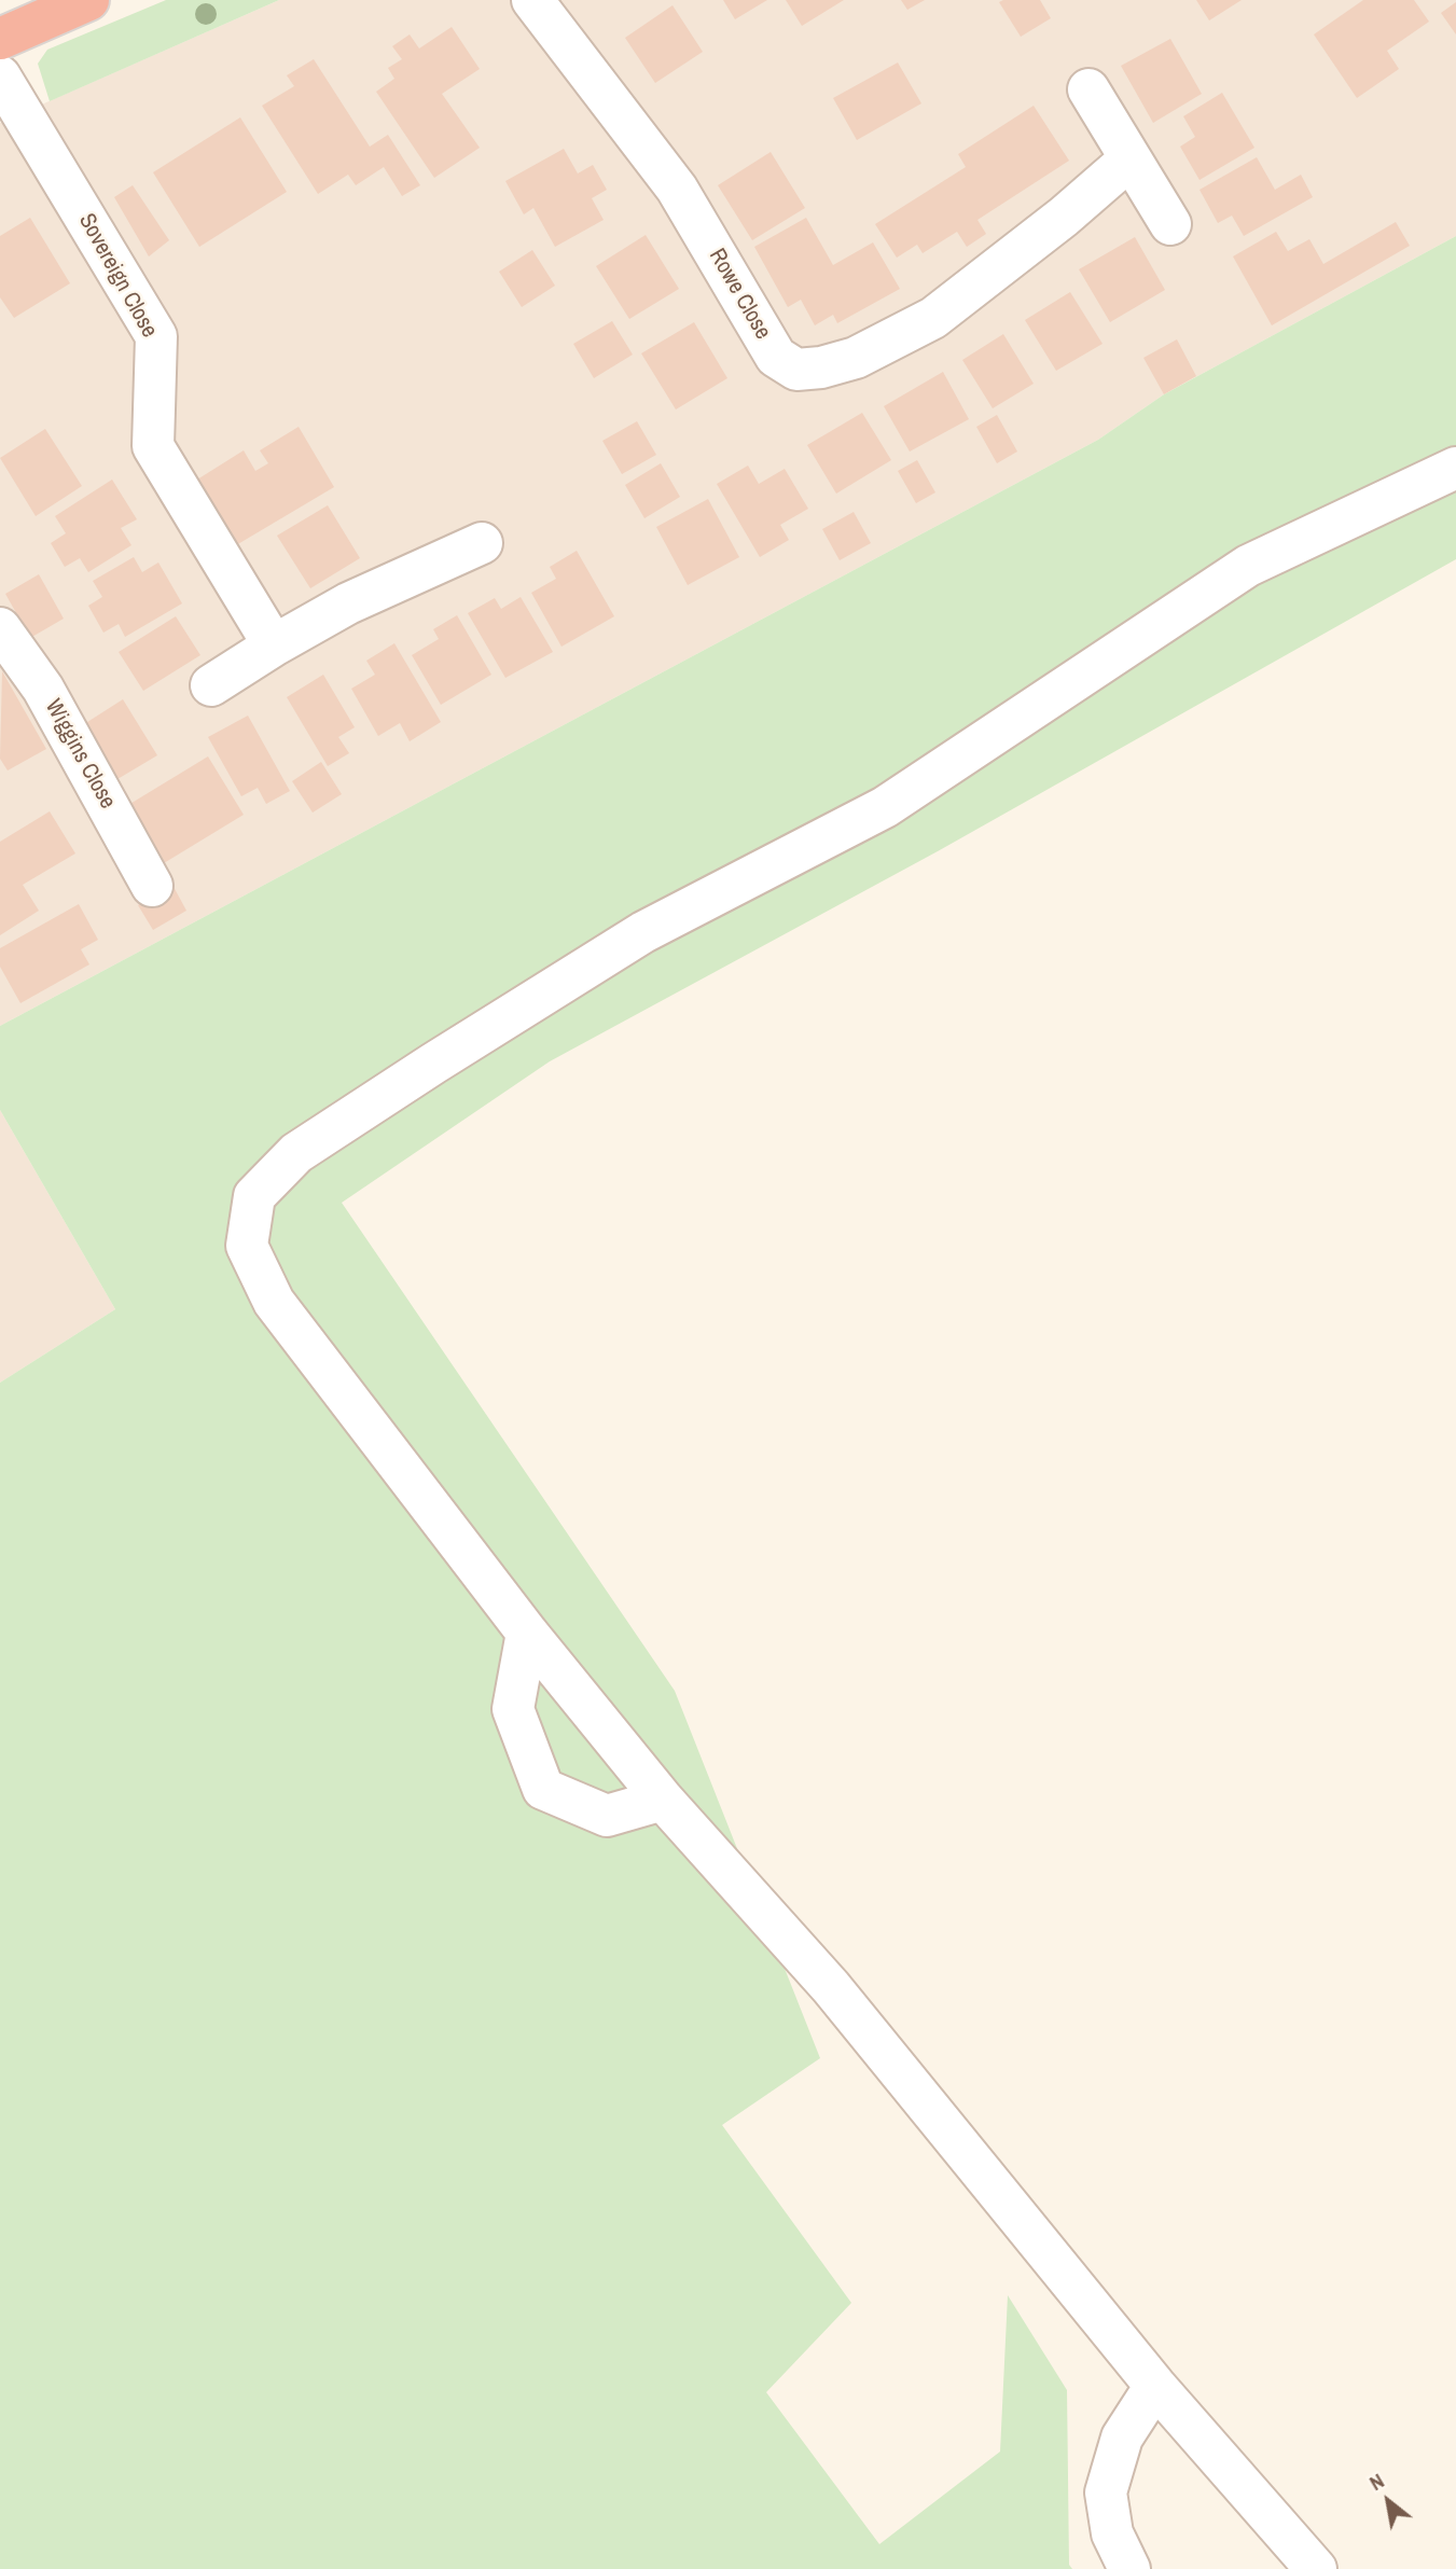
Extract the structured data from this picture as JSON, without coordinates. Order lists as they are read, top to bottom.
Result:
{
  "streets": {
    "street": ["Sovereign Close", "Rowe Close", "Wiggins Close"]
  },
  "north": "top left"
}
